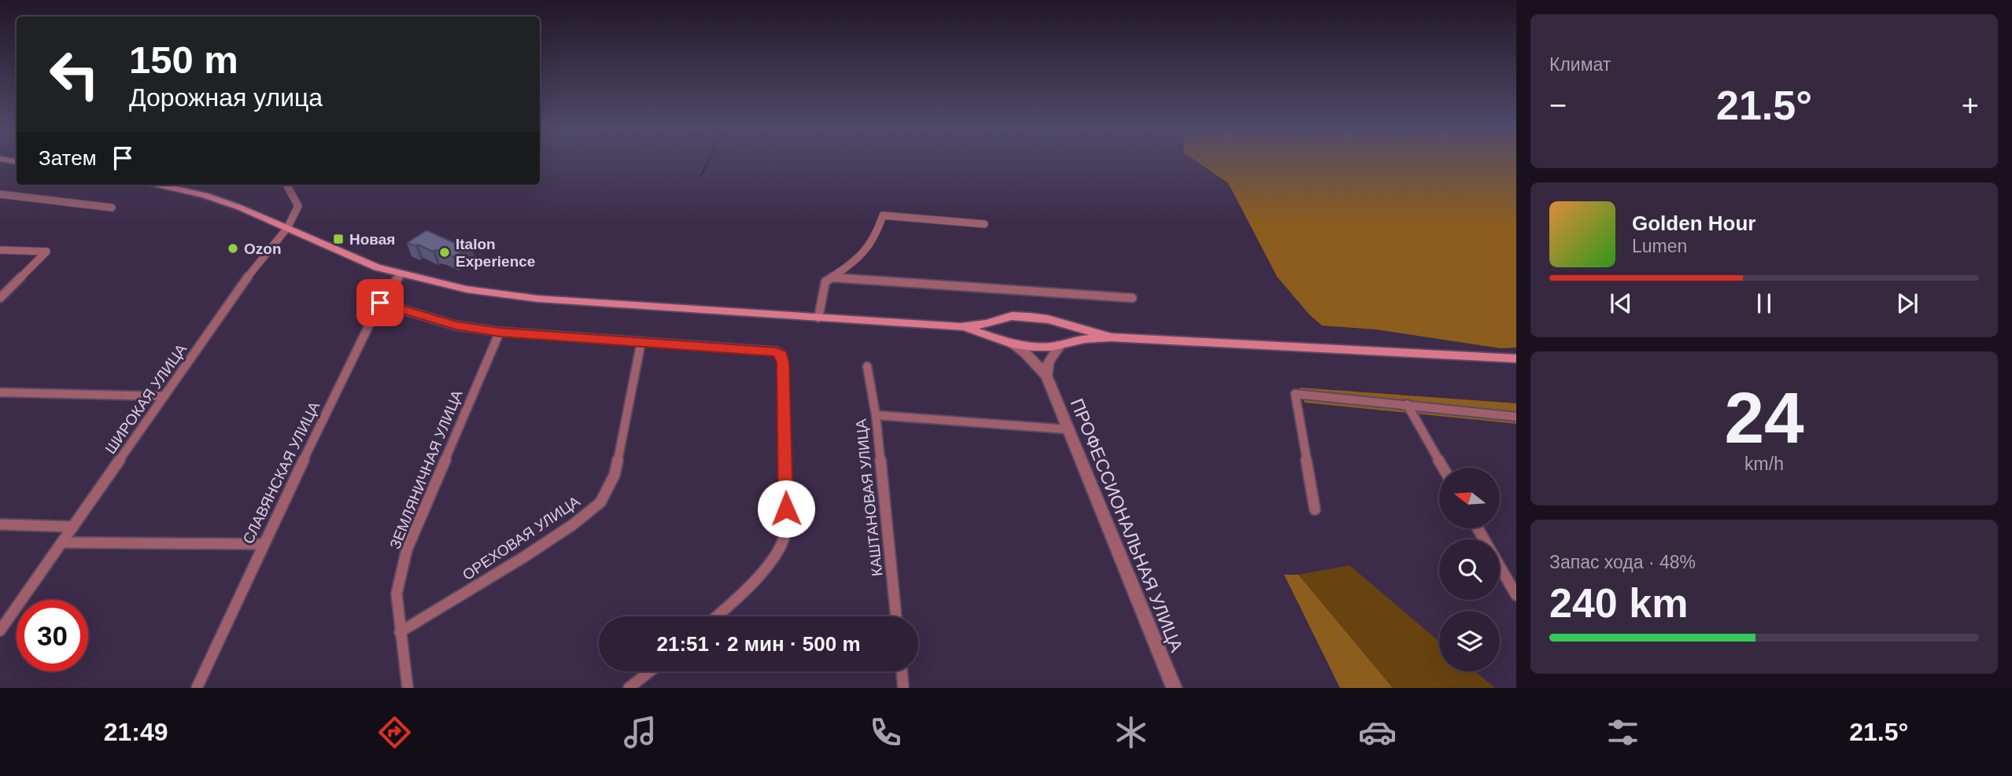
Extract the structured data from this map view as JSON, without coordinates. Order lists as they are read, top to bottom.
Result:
{
  "streets": {
    "street": [
      "ШИРОКАЯ УЛИЦА",
      "ЗЕМЛЯНИЧНАЯ УЛИЦА",
      "СЛАВЯНСКАЯ УЛИЦА",
      "КАШТАНОВАЯ УЛИЦА",
      "ПРОФЕССИОНАЛЬНАЯ УЛИЦА",
      "ОРЕХОВАЯ УЛИЦА"
    ]
  },
  "crossings": [
    ["ЗЕМЛЯНИЧНАЯ УЛИЦА", "ОРЕХОВАЯ УЛИЦА"]
  ],
  "places": {
    "transit": ["Новая"],
    "other": ["Ozon", "Italon Experience"]
  },
  "north": "left",
  "page": {
    "tile": [
      "Климат",
      ["24", "km/h"],
      ["Запас хода · 48%", "240 km"]
    ],
    "turn": ["150 m", "Дорожная улица"],
    "heat": ["−", "21.5°", "+"],
    "then": "Затем",
    "song": ["Golden Hour", "Lumen"],
    "limit": "30",
    "trip": "21:51 · 2 мин · 500 m",
    "tabs": ["21:49", "21.5°"]
  }
}
